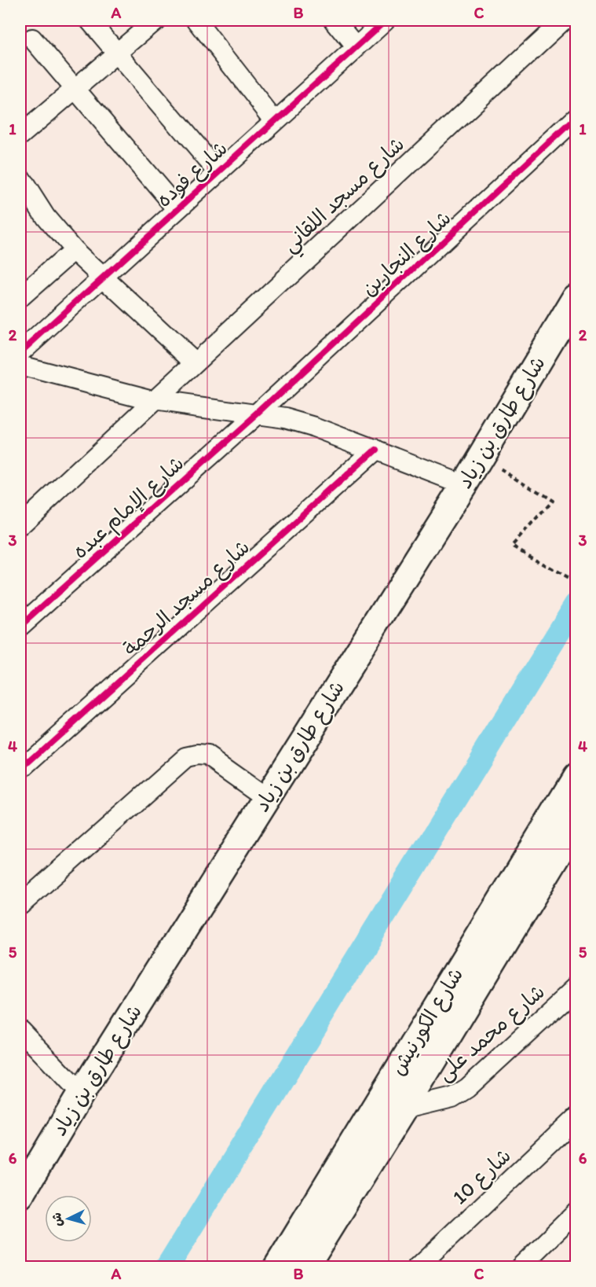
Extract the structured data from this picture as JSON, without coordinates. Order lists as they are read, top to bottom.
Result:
{
  "streets": {
    "main road": ["شارع طارق بن زياد", "شارع الكورنيش"],
    "street": [
      "شارع فوده",
      "شارع مسجد اللقاني",
      "شارع النجارين",
      "شارع الإمام عبده",
      "شارع مسجد الرحمة",
      "شارع محمد على",
      "شارع 10"
    ]
  },
  "crossings": [
    ["شارع النجارين", "شارع الإمام عبده"],
    ["شارع الكورنيش", "شارع محمد على"]
  ],
  "north": "left",
  "grid": {
    "columns": ["A", "B", "C"],
    "rows": [
      "1",
      "2",
      "3",
      "4",
      "5",
      "6"
    ]
  }
}
